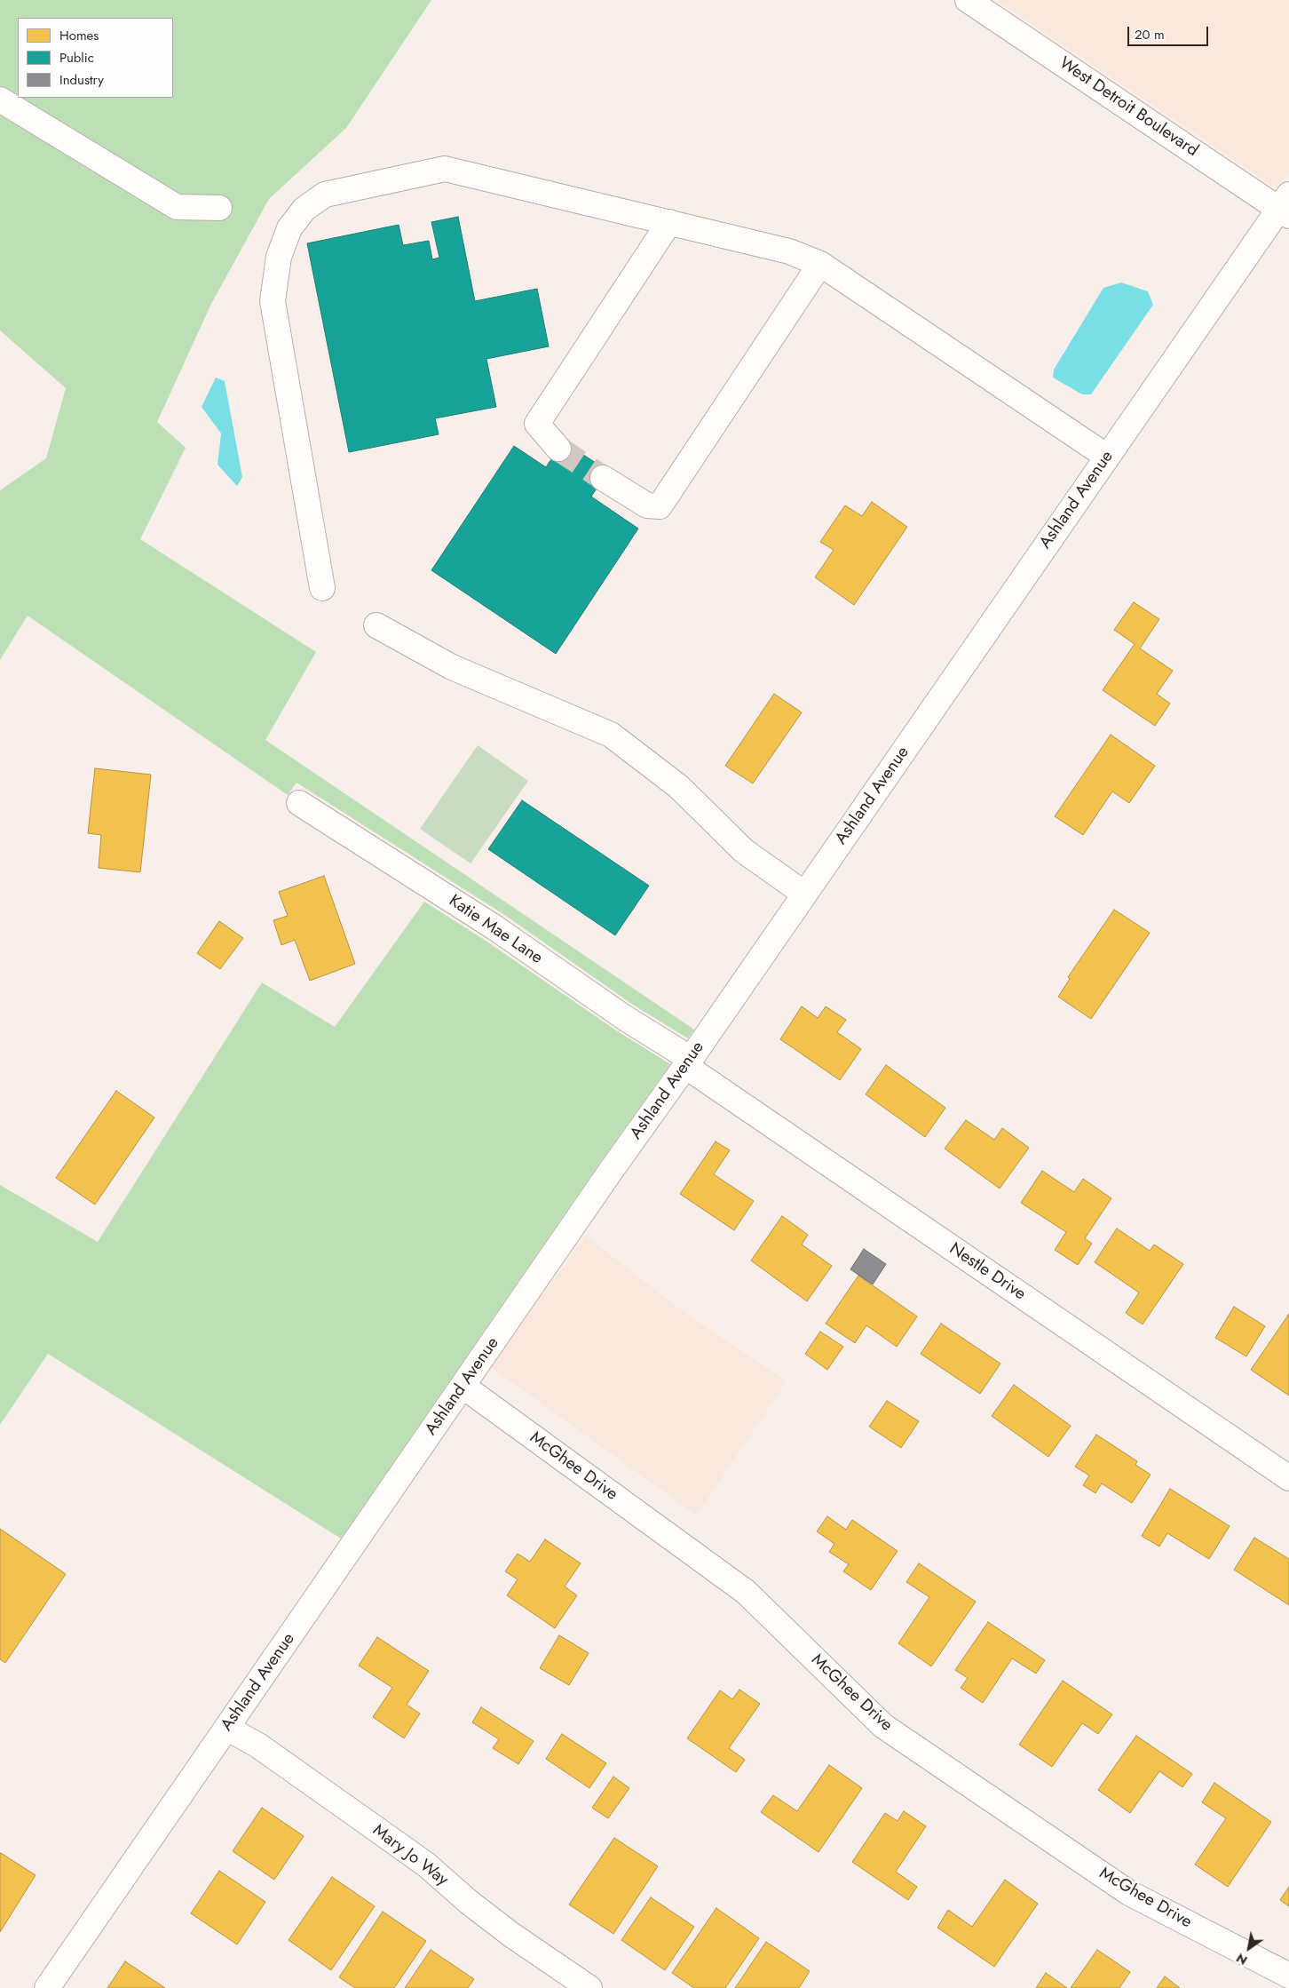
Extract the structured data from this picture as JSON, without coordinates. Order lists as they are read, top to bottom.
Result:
{
  "streets": {
    "street": [
      "West Detroit Boulevard",
      "Ashland Avenue",
      "Katie Mae Lane",
      "Nestle Drive",
      "McGhee Drive",
      "Mary Jo Way"
    ]
  },
  "crossings": [
    ["West Detroit Boulevard", "Ashland Avenue"],
    ["Ashland Avenue", "Katie Mae Lane"],
    ["Ashland Avenue", "Nestle Drive"],
    ["Ashland Avenue", "McGhee Drive"],
    ["Ashland Avenue", "Mary Jo Way"],
    ["Katie Mae Lane", "Nestle Drive"]
  ],
  "legend": ["Homes", "Public", "Industry"],
  "scale_bar": "20 m",
  "north": "bottom left"
}
